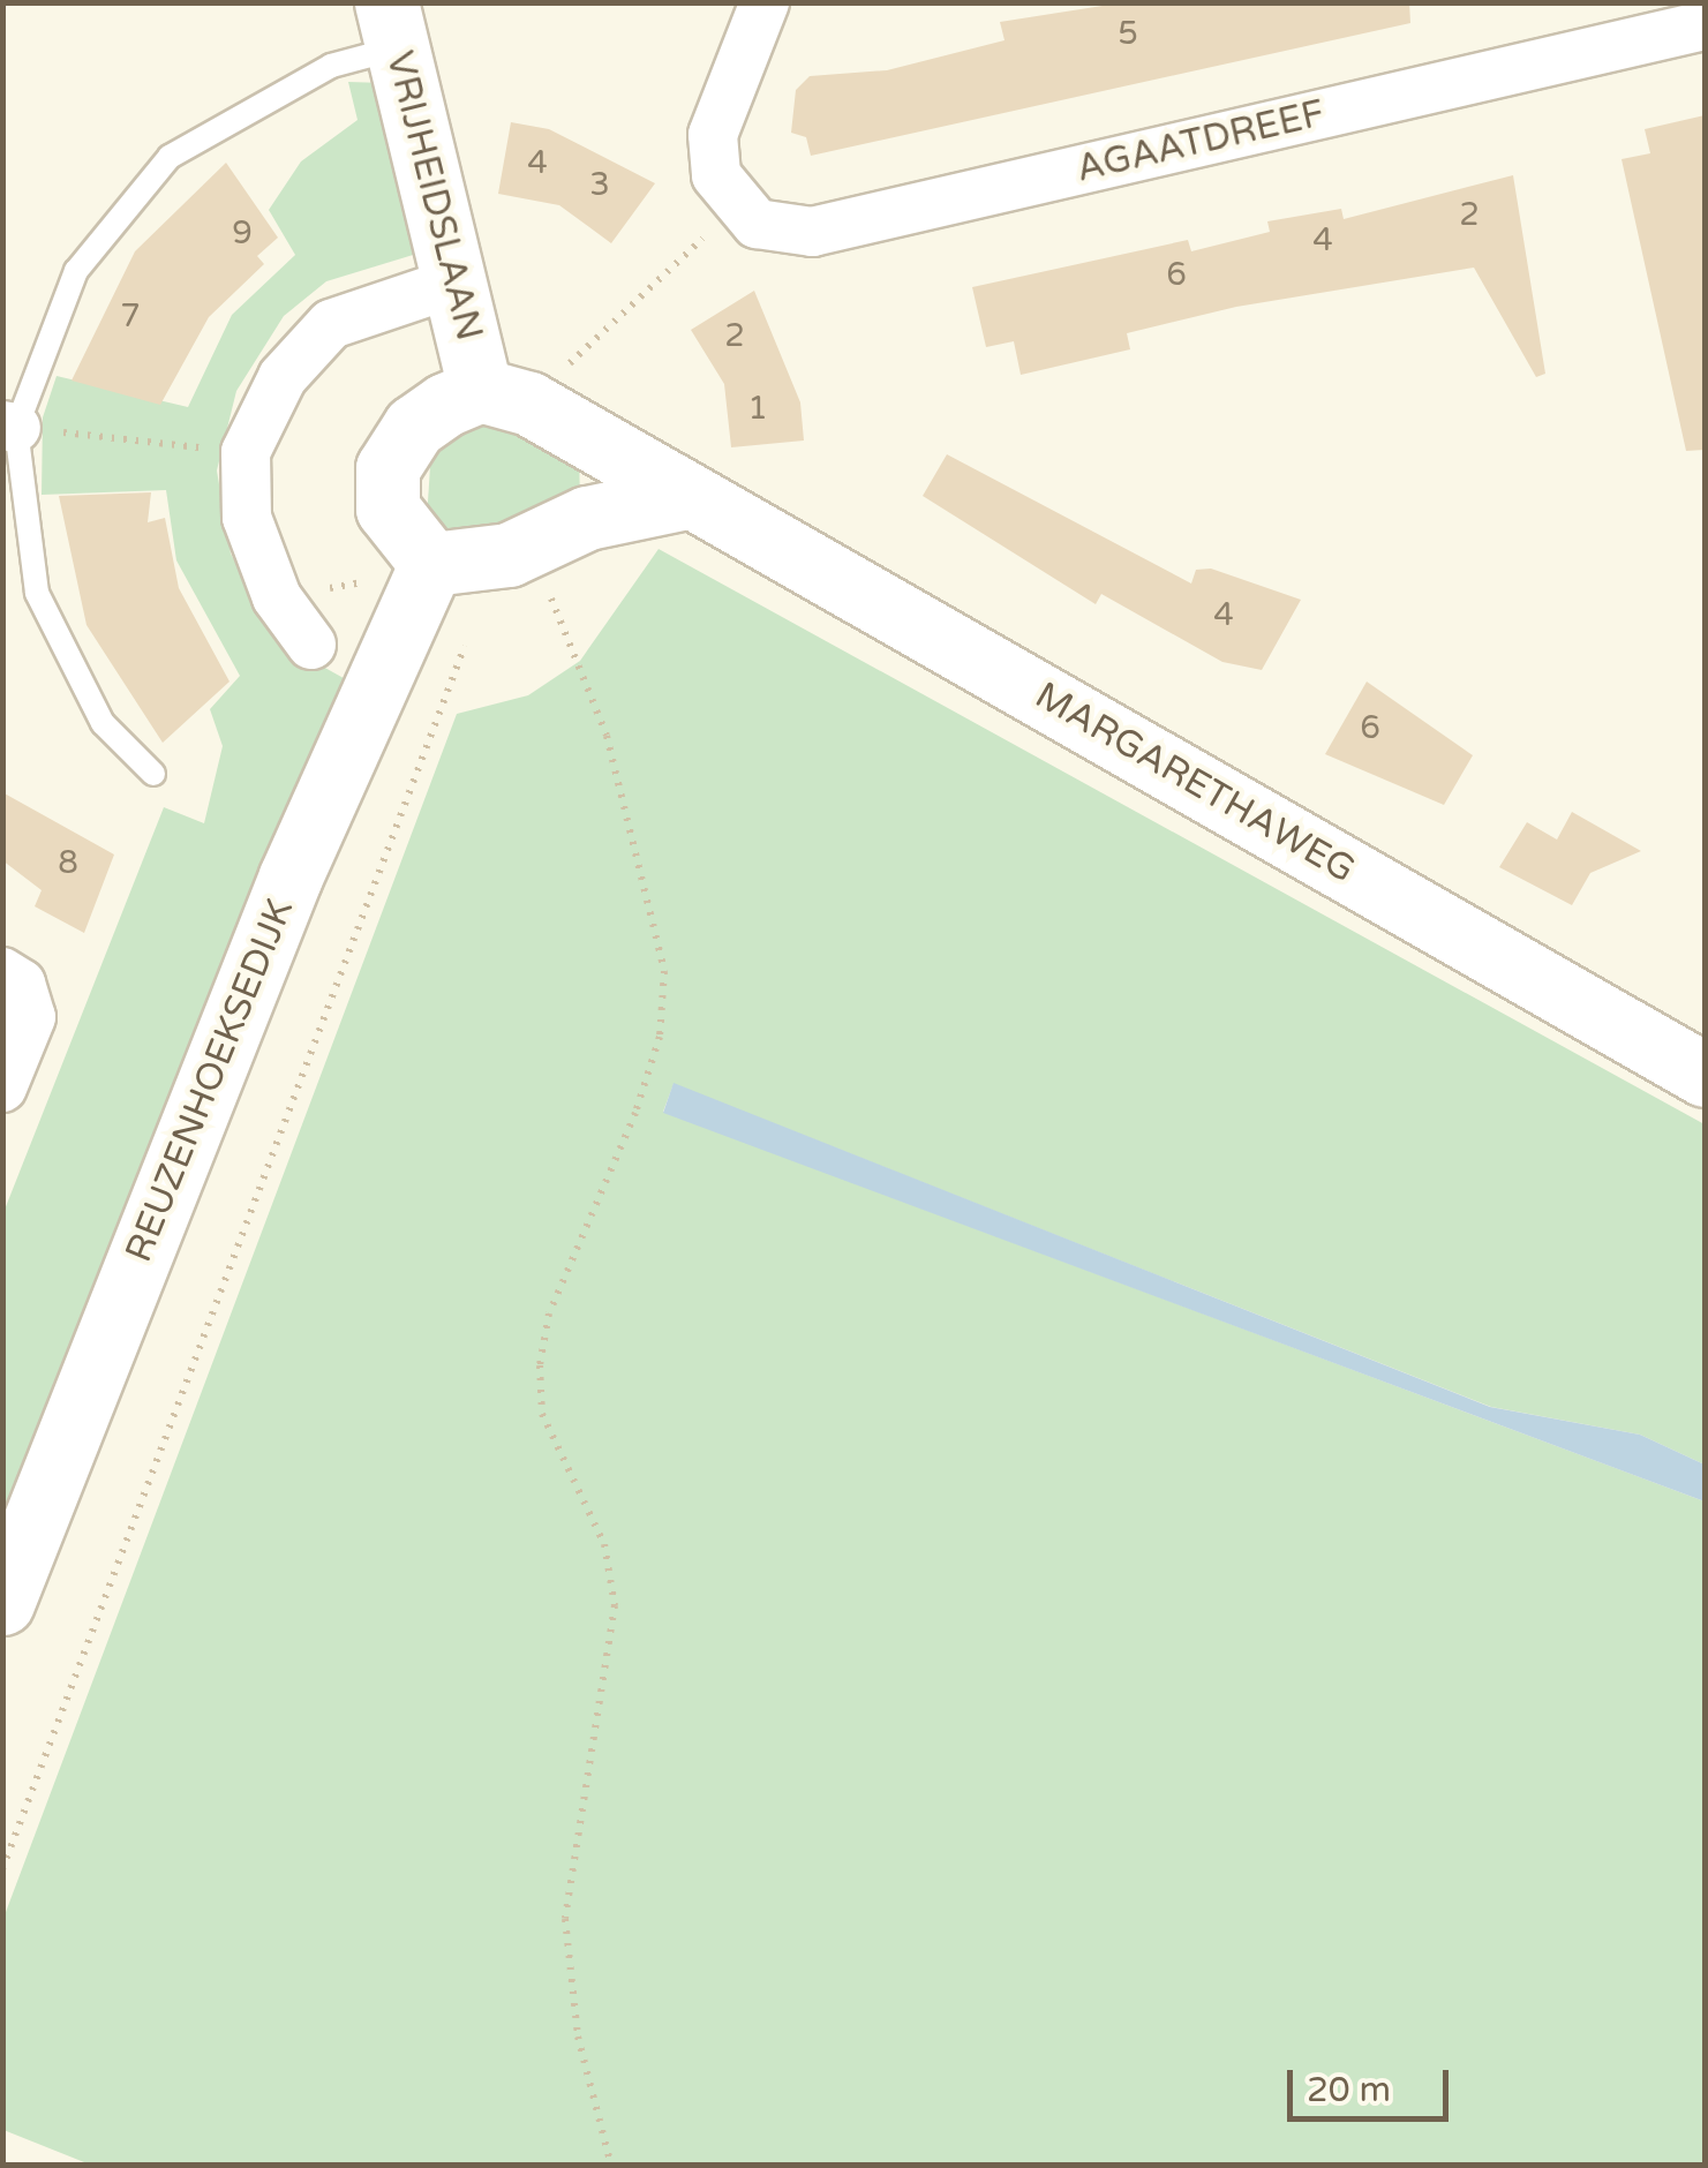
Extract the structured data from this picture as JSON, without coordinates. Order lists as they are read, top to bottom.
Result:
{
  "streets": {
    "street": [
      "AGAATDREEF",
      "VRIJHEIDSLAAN",
      "MARGARETHAWEG",
      "REUZENHOEKSEDIJK"
    ]
  },
  "crossings": [
    ["VRIJHEIDSLAAN", "MARGARETHAWEG"]
  ],
  "house_numbers": [
    "5",
    "4",
    "3",
    "2",
    "9",
    "4",
    "6",
    "7",
    "2",
    "1",
    "4",
    "6",
    "8"
  ],
  "scale_bar": "20 m"
}
